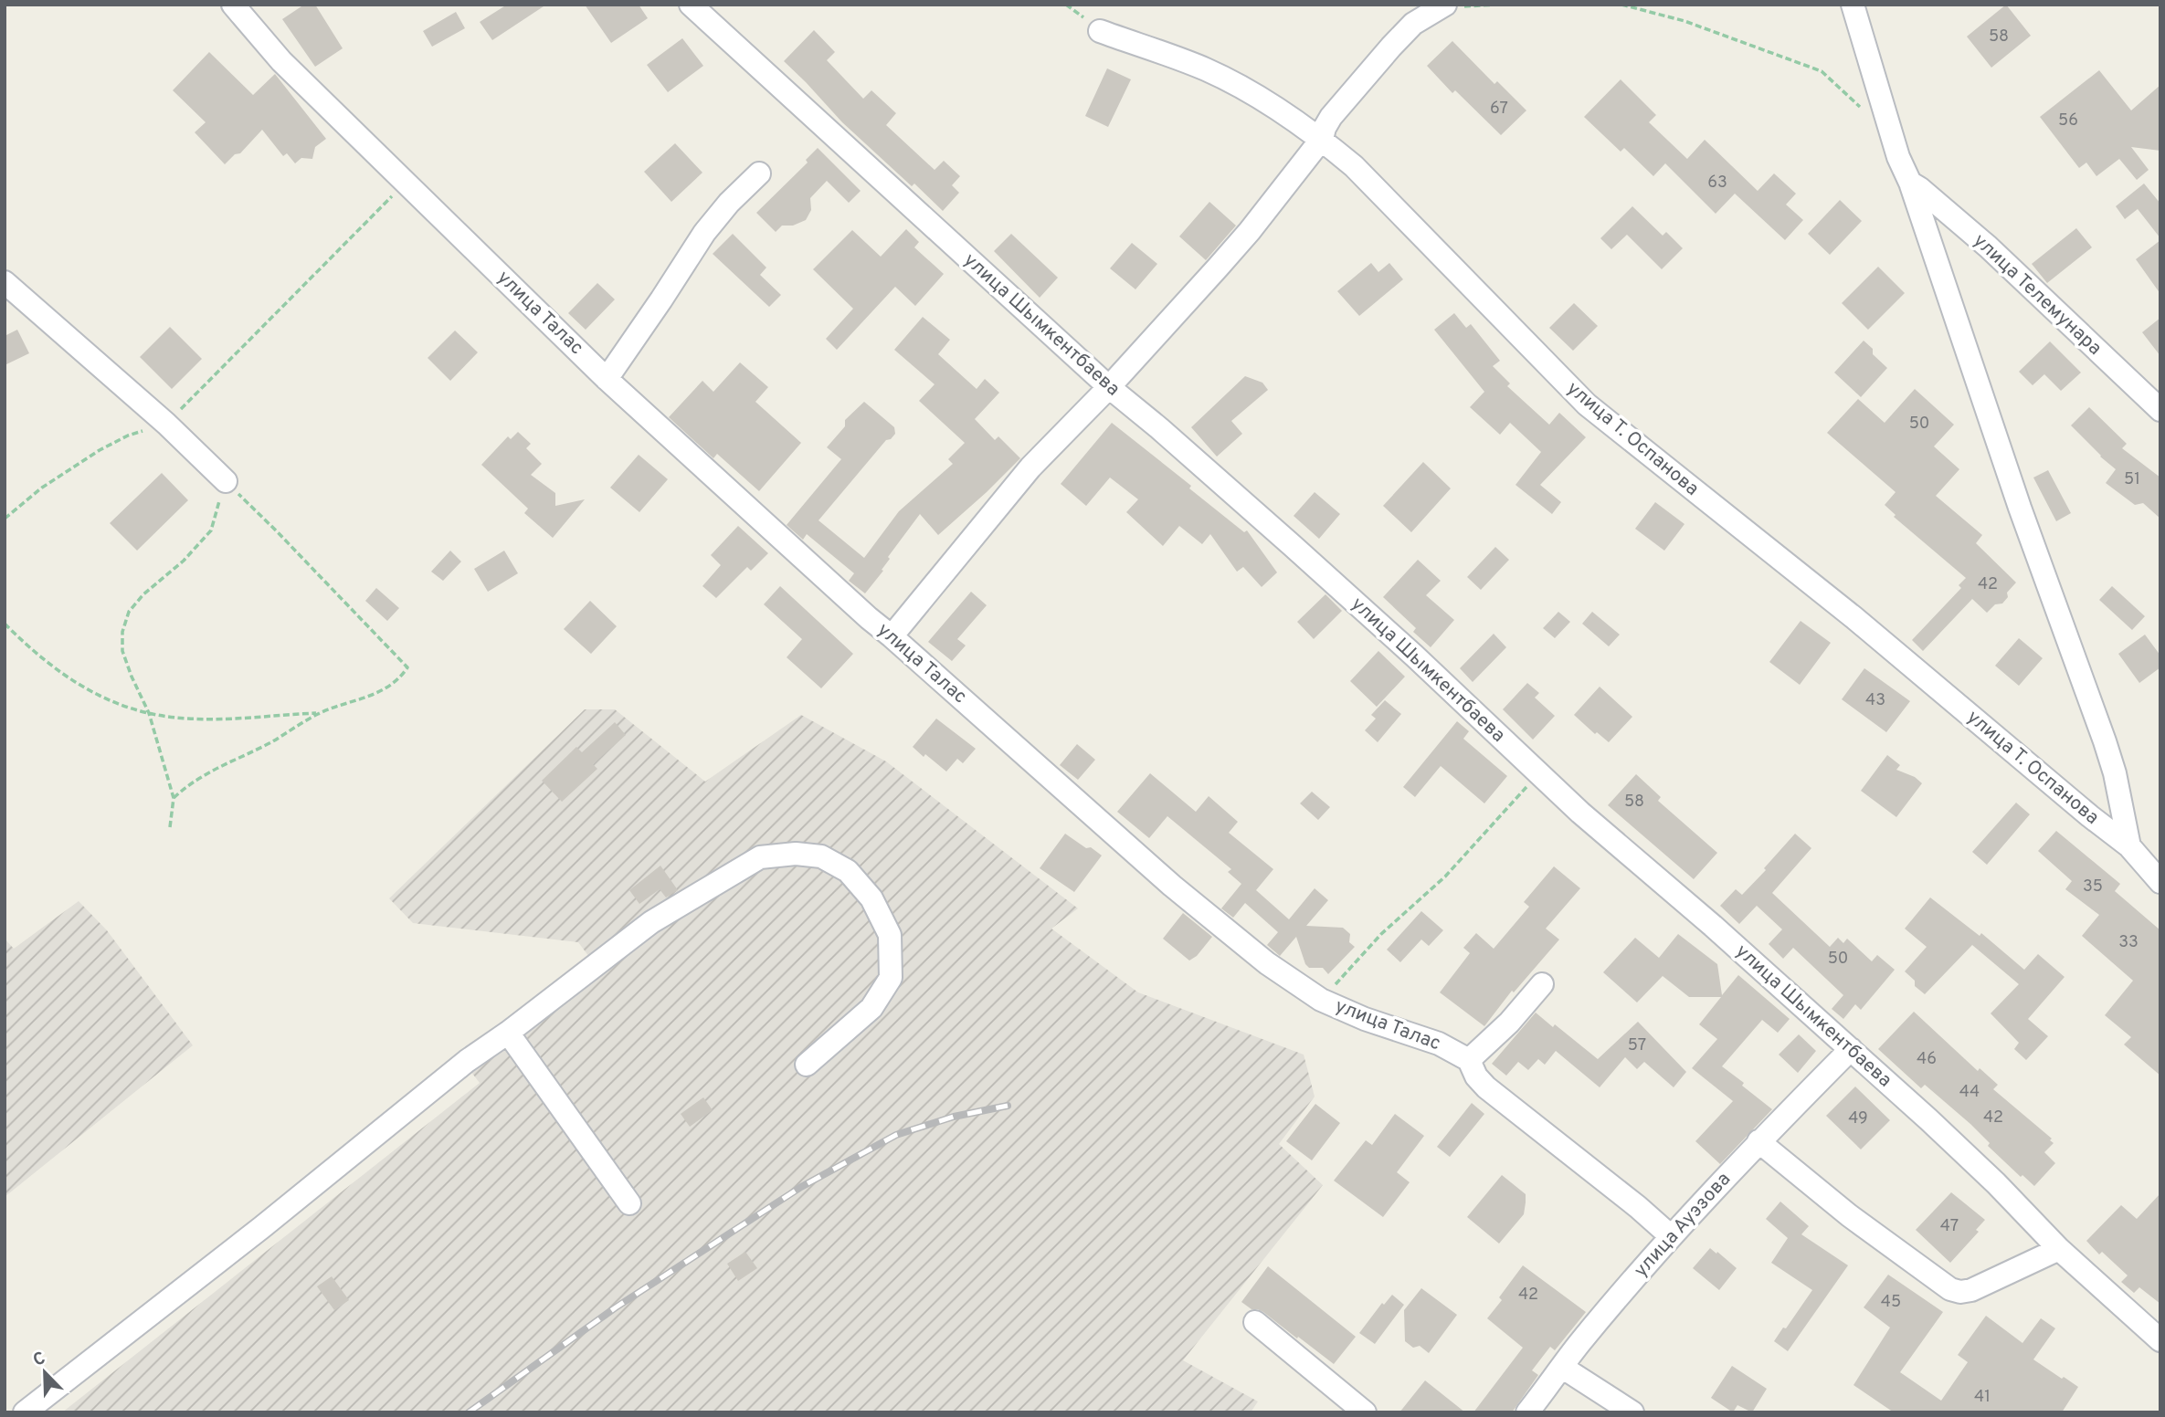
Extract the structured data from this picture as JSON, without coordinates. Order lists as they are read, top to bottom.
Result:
{
  "streets": {
    "street": [
      "улица Телемунара",
      "улица Талас",
      "улица Шымкентбаева",
      "улица Т. Оспанова",
      "улица Ауэзова"
    ]
  },
  "crossings": [
    ["улица Телемунара", "улица Т. Оспанова"],
    ["улица Талас", "улица Ауэзова"],
    ["улица Шымкентбаева", "улица Ауэзова"]
  ],
  "house_numbers": [
    "58",
    "67",
    "56",
    "63",
    "50",
    "51",
    "42",
    "43",
    "58",
    "35",
    "33",
    "50",
    "57",
    "46",
    "44",
    "42",
    "49",
    "47",
    "42",
    "45",
    "41"
  ],
  "north": "top left"
}
